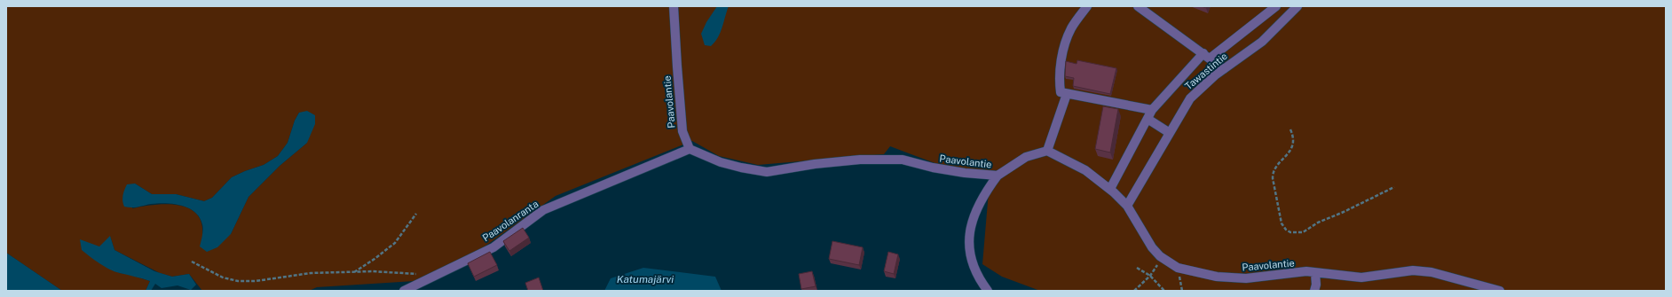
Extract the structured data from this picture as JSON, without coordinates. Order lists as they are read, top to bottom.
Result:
{
  "streets": {
    "street": ["Tawastintie", "Paavolantie", "Paavolanranta"]
  },
  "crossings": [
    ["Tawastintie", "Paavolantie"],
    ["Paavolantie", "Paavolanranta"]
  ],
  "water": ["Katumajärvi"]
}
